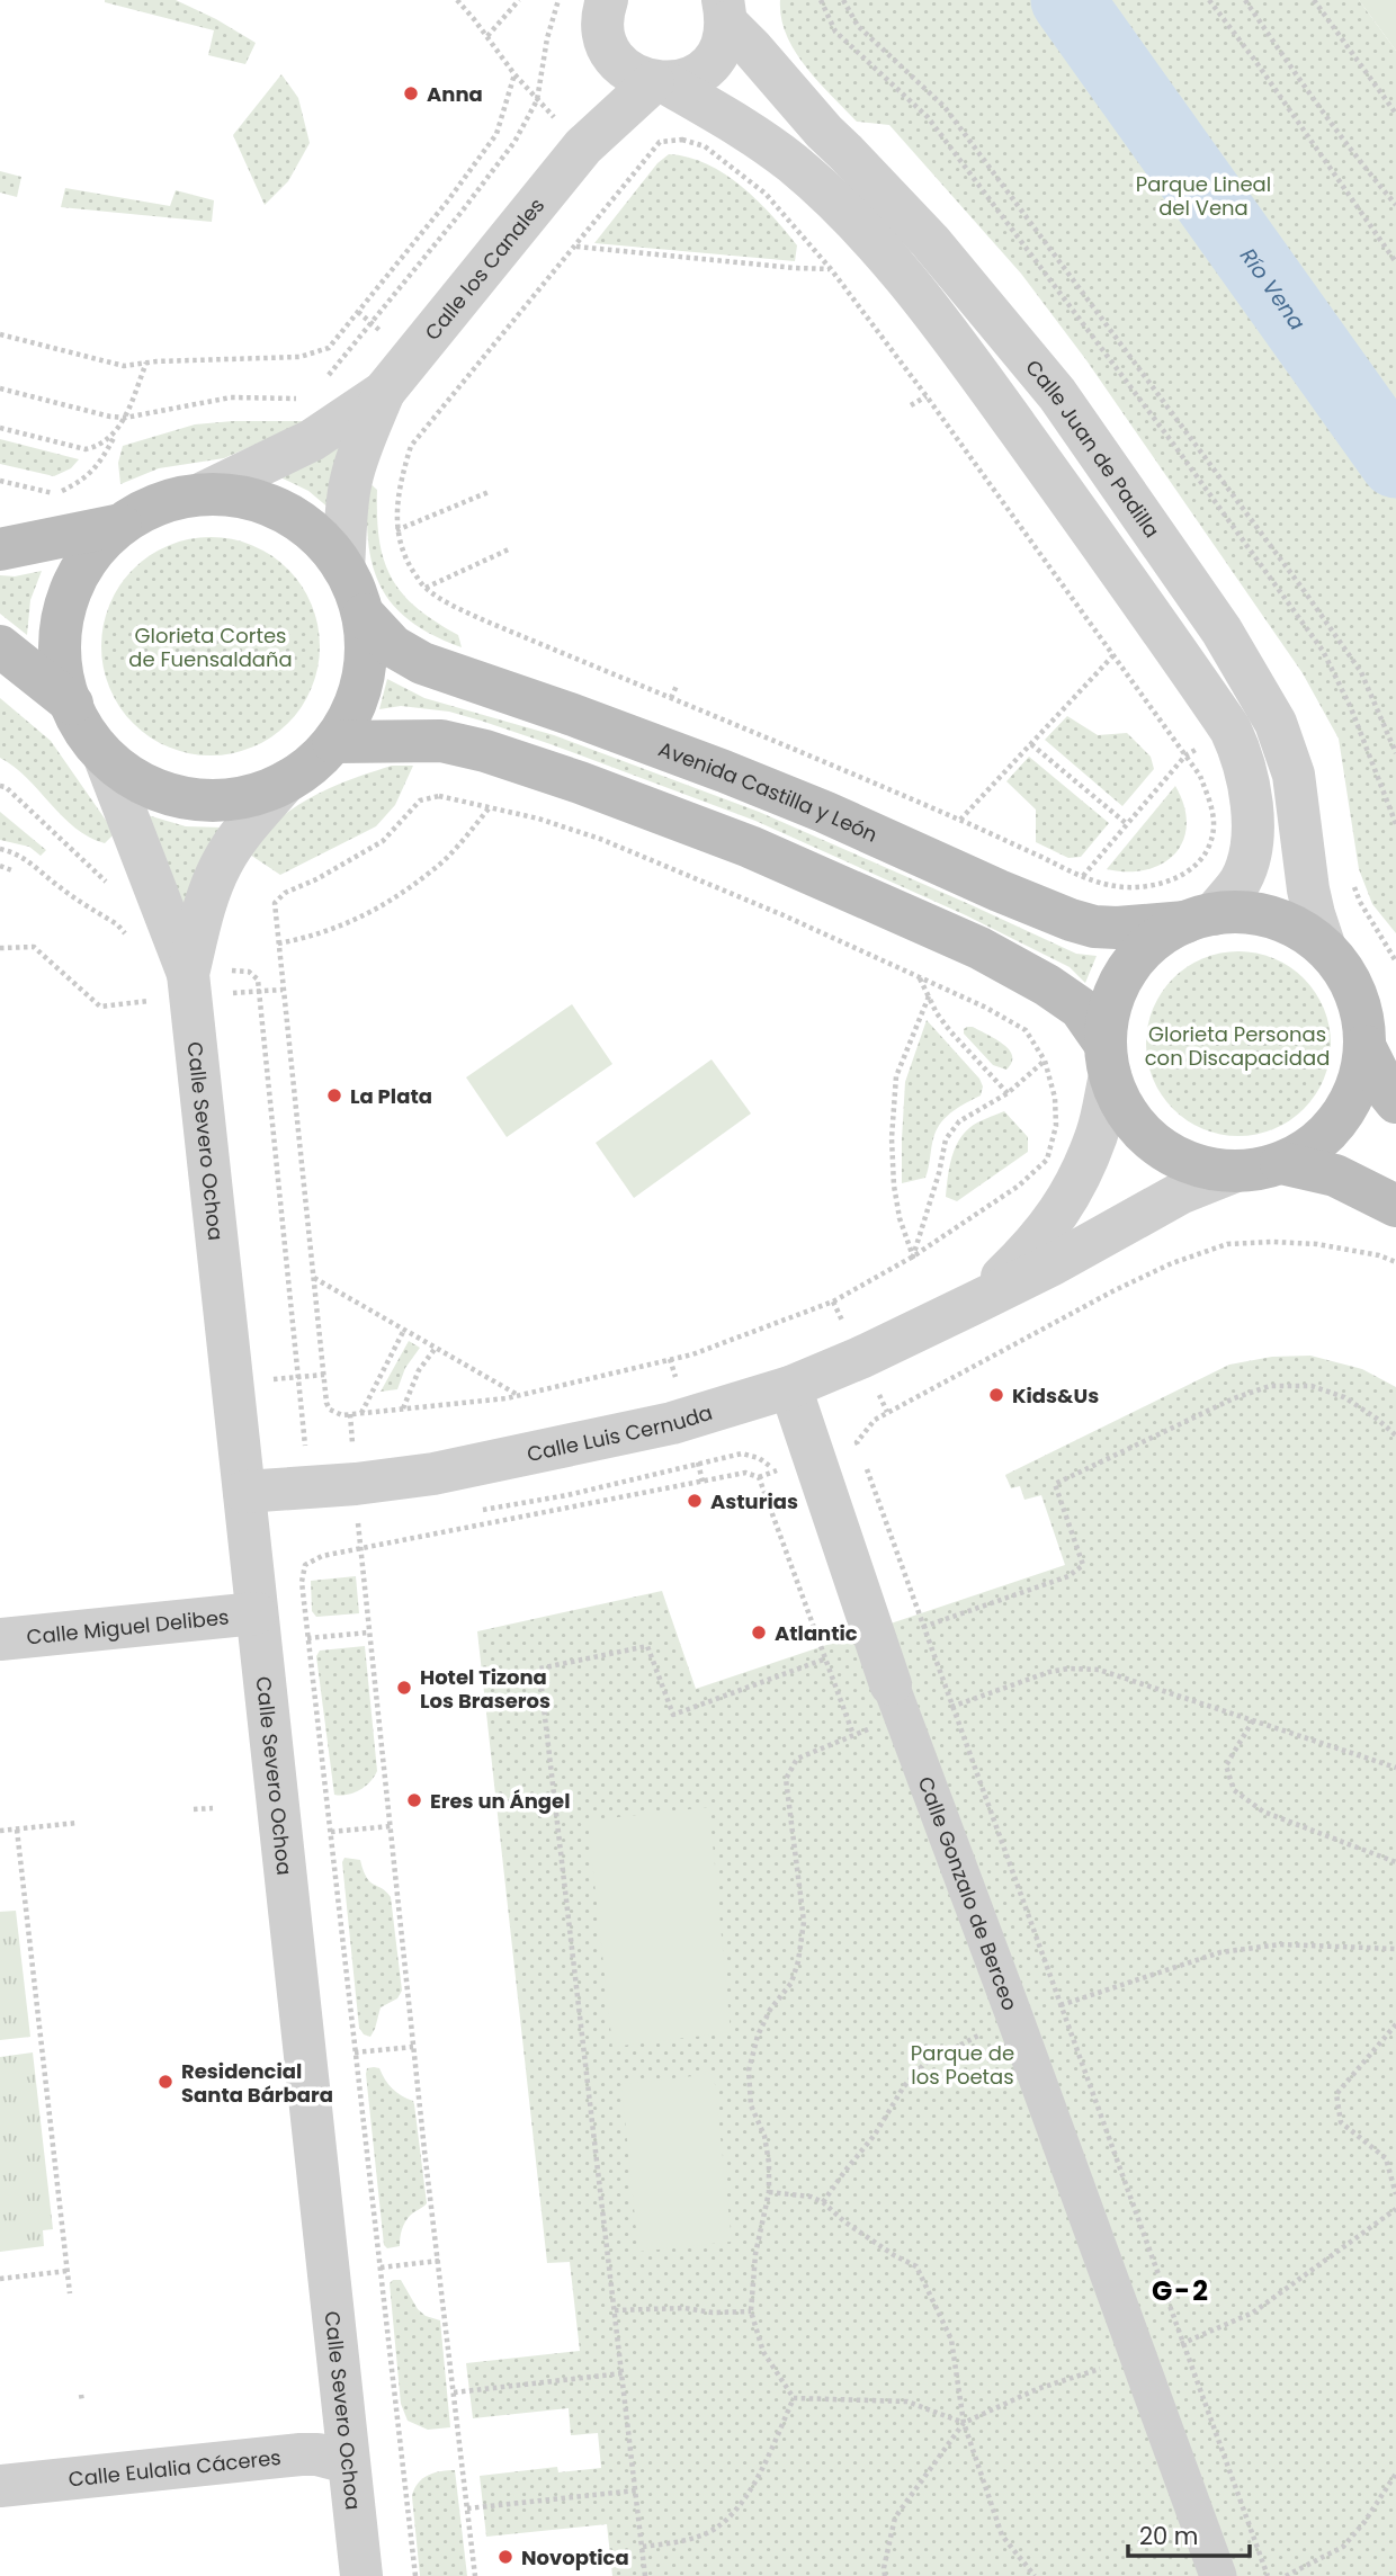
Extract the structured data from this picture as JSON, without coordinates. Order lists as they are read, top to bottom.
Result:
{
  "streets": {
    "main road": ["Avenida Castilla y León"],
    "street": [
      "Calle los Canales",
      "Calle Juan de Padilla",
      "Calle Severo Ochoa",
      "Calle Luis Cernuda",
      "Calle Miguel Delibes",
      "Calle Gonzalo de Berceo",
      "Calle Eulalia Cáceres"
    ]
  },
  "crossings": [
    ["Calle Juan de Padilla", "Avenida Castilla y León"],
    ["Calle Juan de Padilla", "Calle Luis Cernuda"],
    ["Avenida Castilla y León", "Calle Luis Cernuda"],
    ["Calle Severo Ochoa", "Calle Luis Cernuda"],
    ["Calle Severo Ochoa", "Calle Miguel Delibes"],
    ["Calle Severo Ochoa", "Calle Eulalia Cáceres"],
    ["Calle Luis Cernuda", "Calle Gonzalo de Berceo"]
  ],
  "districts": ["G-2"],
  "water": ["Río Vena"],
  "parks": [
    "Parque Lineal del Vena",
    "Glorieta Cortes de Fuensaldaña",
    "Glorieta Personas con Discapacidad",
    "Parque de los Poetas"
  ],
  "places": [
    "Anna",
    "La Plata",
    "Kids&Us",
    "Asturias",
    "Atlantic",
    "Hotel Tizona Los Braseros",
    "Eres un Ángel",
    "Residencial Santa Bárbara",
    "Novoptica"
  ],
  "scale_bar": "20 m"
}
